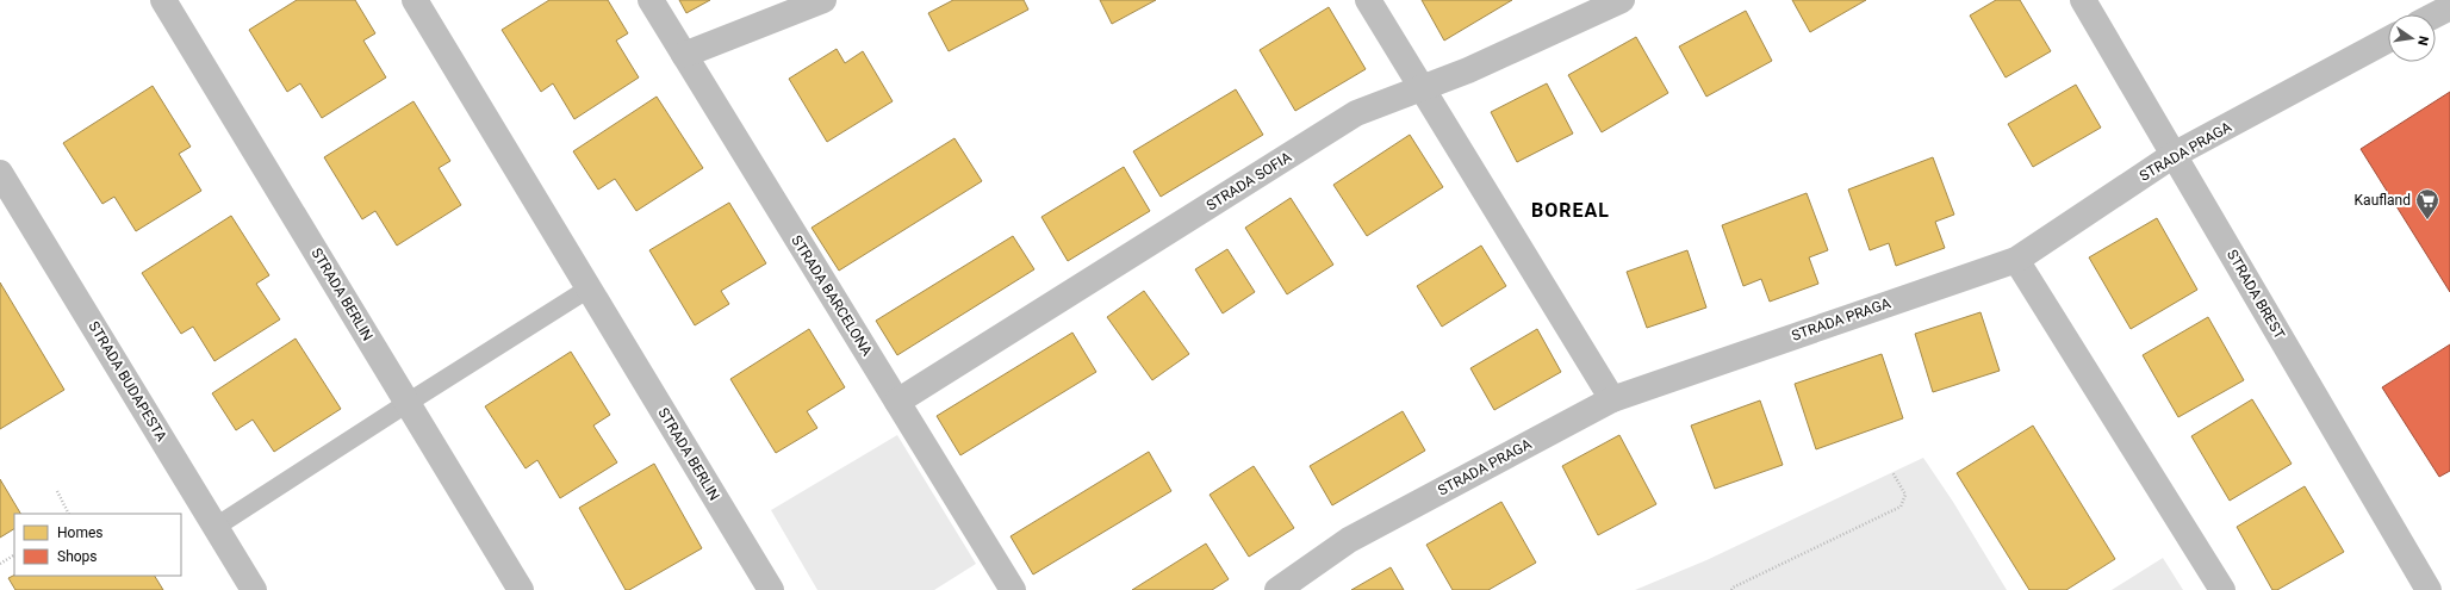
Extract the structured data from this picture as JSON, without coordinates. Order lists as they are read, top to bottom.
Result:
{
  "streets": {
    "street": [
      "STRADA PRAGA",
      "STRADA SOFIA",
      "STRADA BERLIN",
      "STRADA BREST",
      "STRADA BARCELONA",
      "STRADA BUDAPESTA"
    ]
  },
  "crossings": [
    ["STRADA PRAGA", "STRADA BREST"],
    ["STRADA SOFIA", "STRADA BARCELONA"]
  ],
  "districts": ["BOREAL"],
  "places": {
    "supermarket": ["Kaufland"]
  },
  "legend": ["Homes", "Shops"],
  "north": "right"
}
